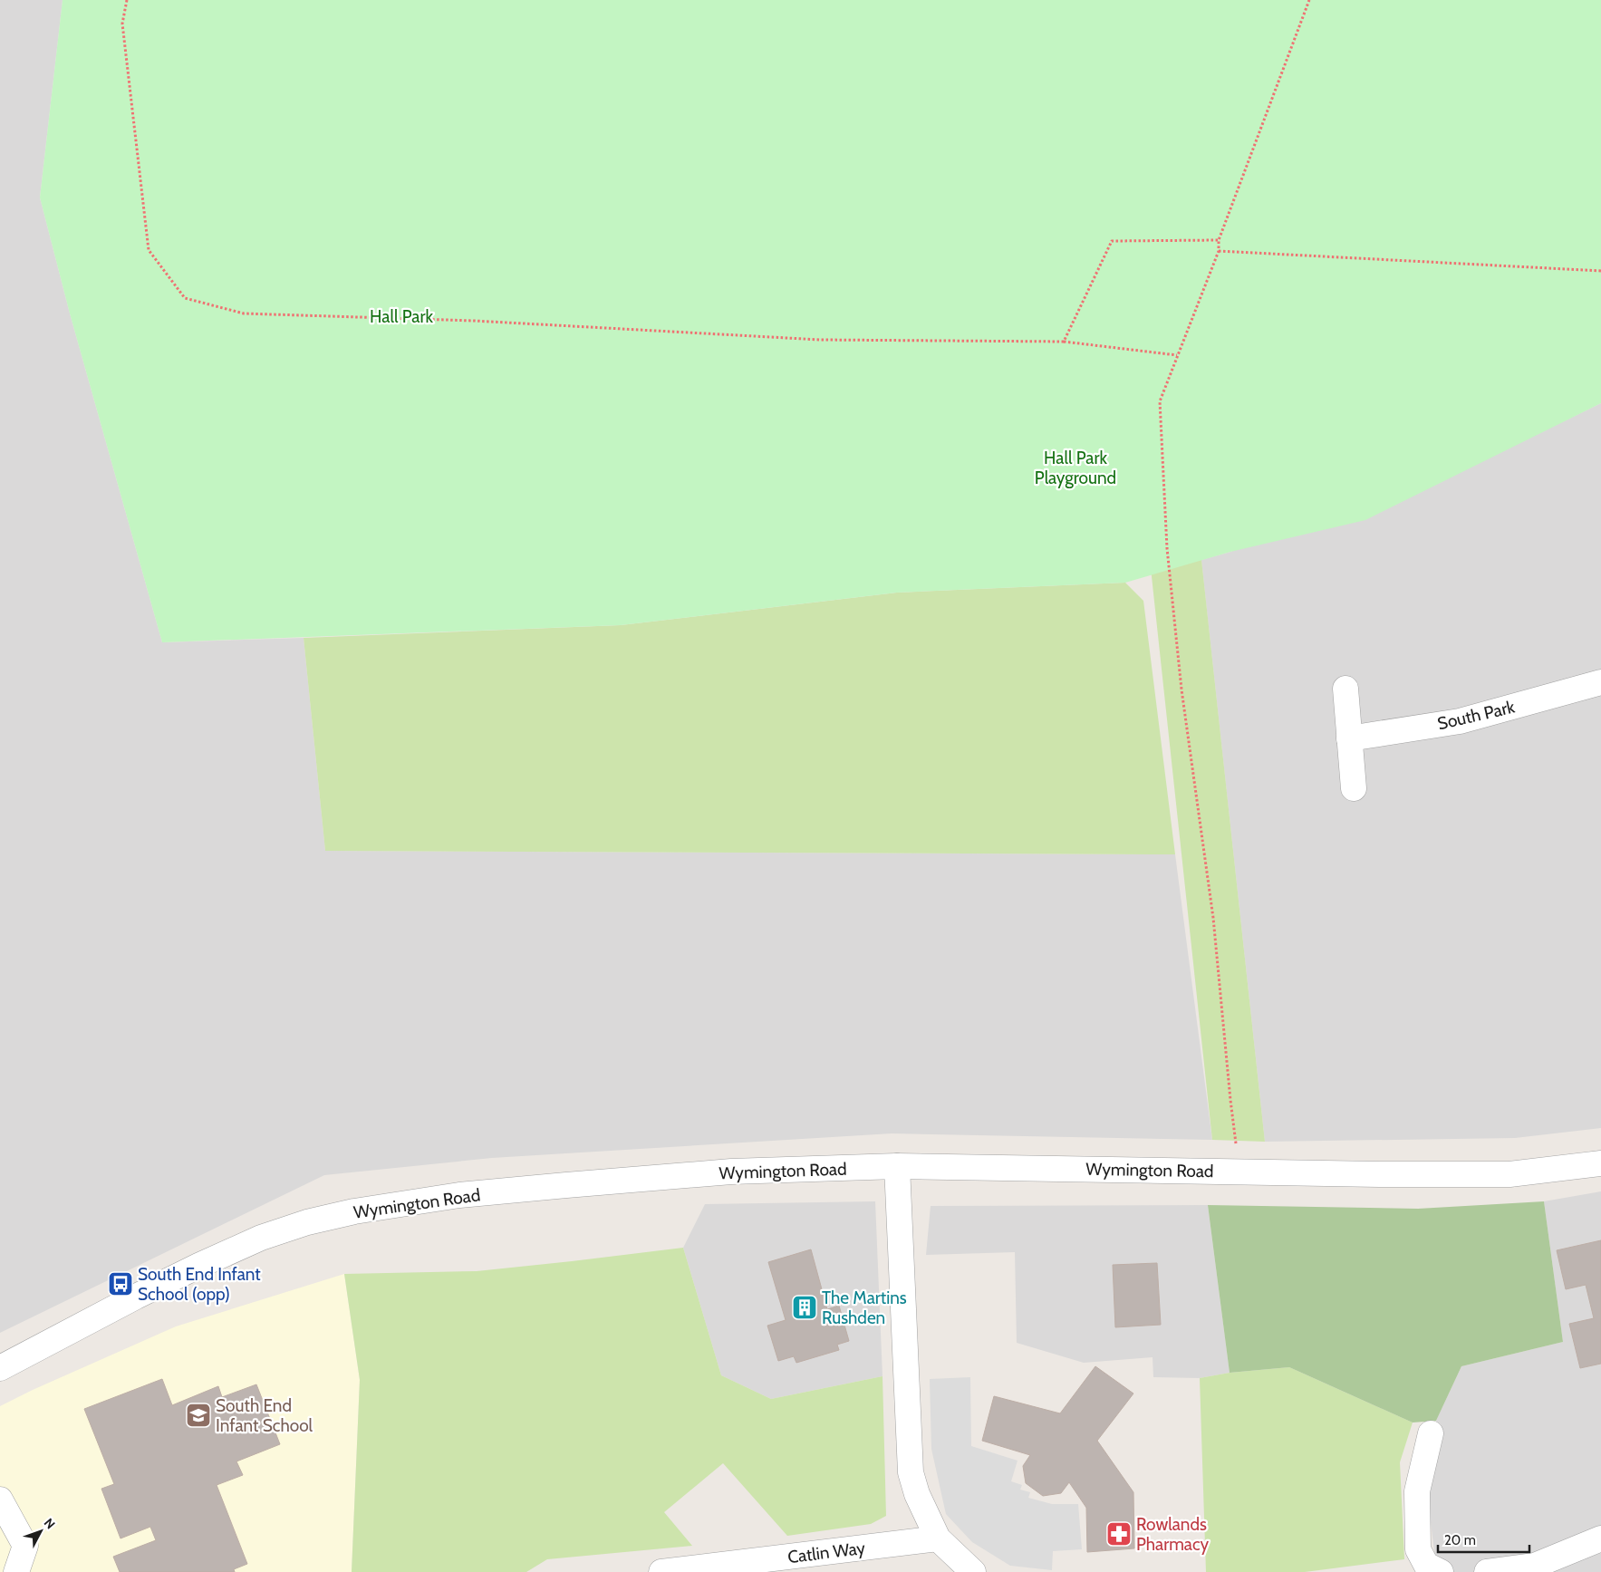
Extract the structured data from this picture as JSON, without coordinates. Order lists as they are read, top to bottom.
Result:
{
  "streets": {
    "street": ["South Park", "Wymington Road", "Catlin Way"]
  },
  "parks": ["Hall Park", "Hall Park Playground"],
  "places": {
    "bus stop": ["South End Infant School (opp)"],
    "building": ["The Martins Rushden"],
    "school or university": ["South End Infant School"],
    "pharmacy": ["Rowlands Pharmacy"]
  },
  "scale_bar": "20 m",
  "north": "top right"
}
